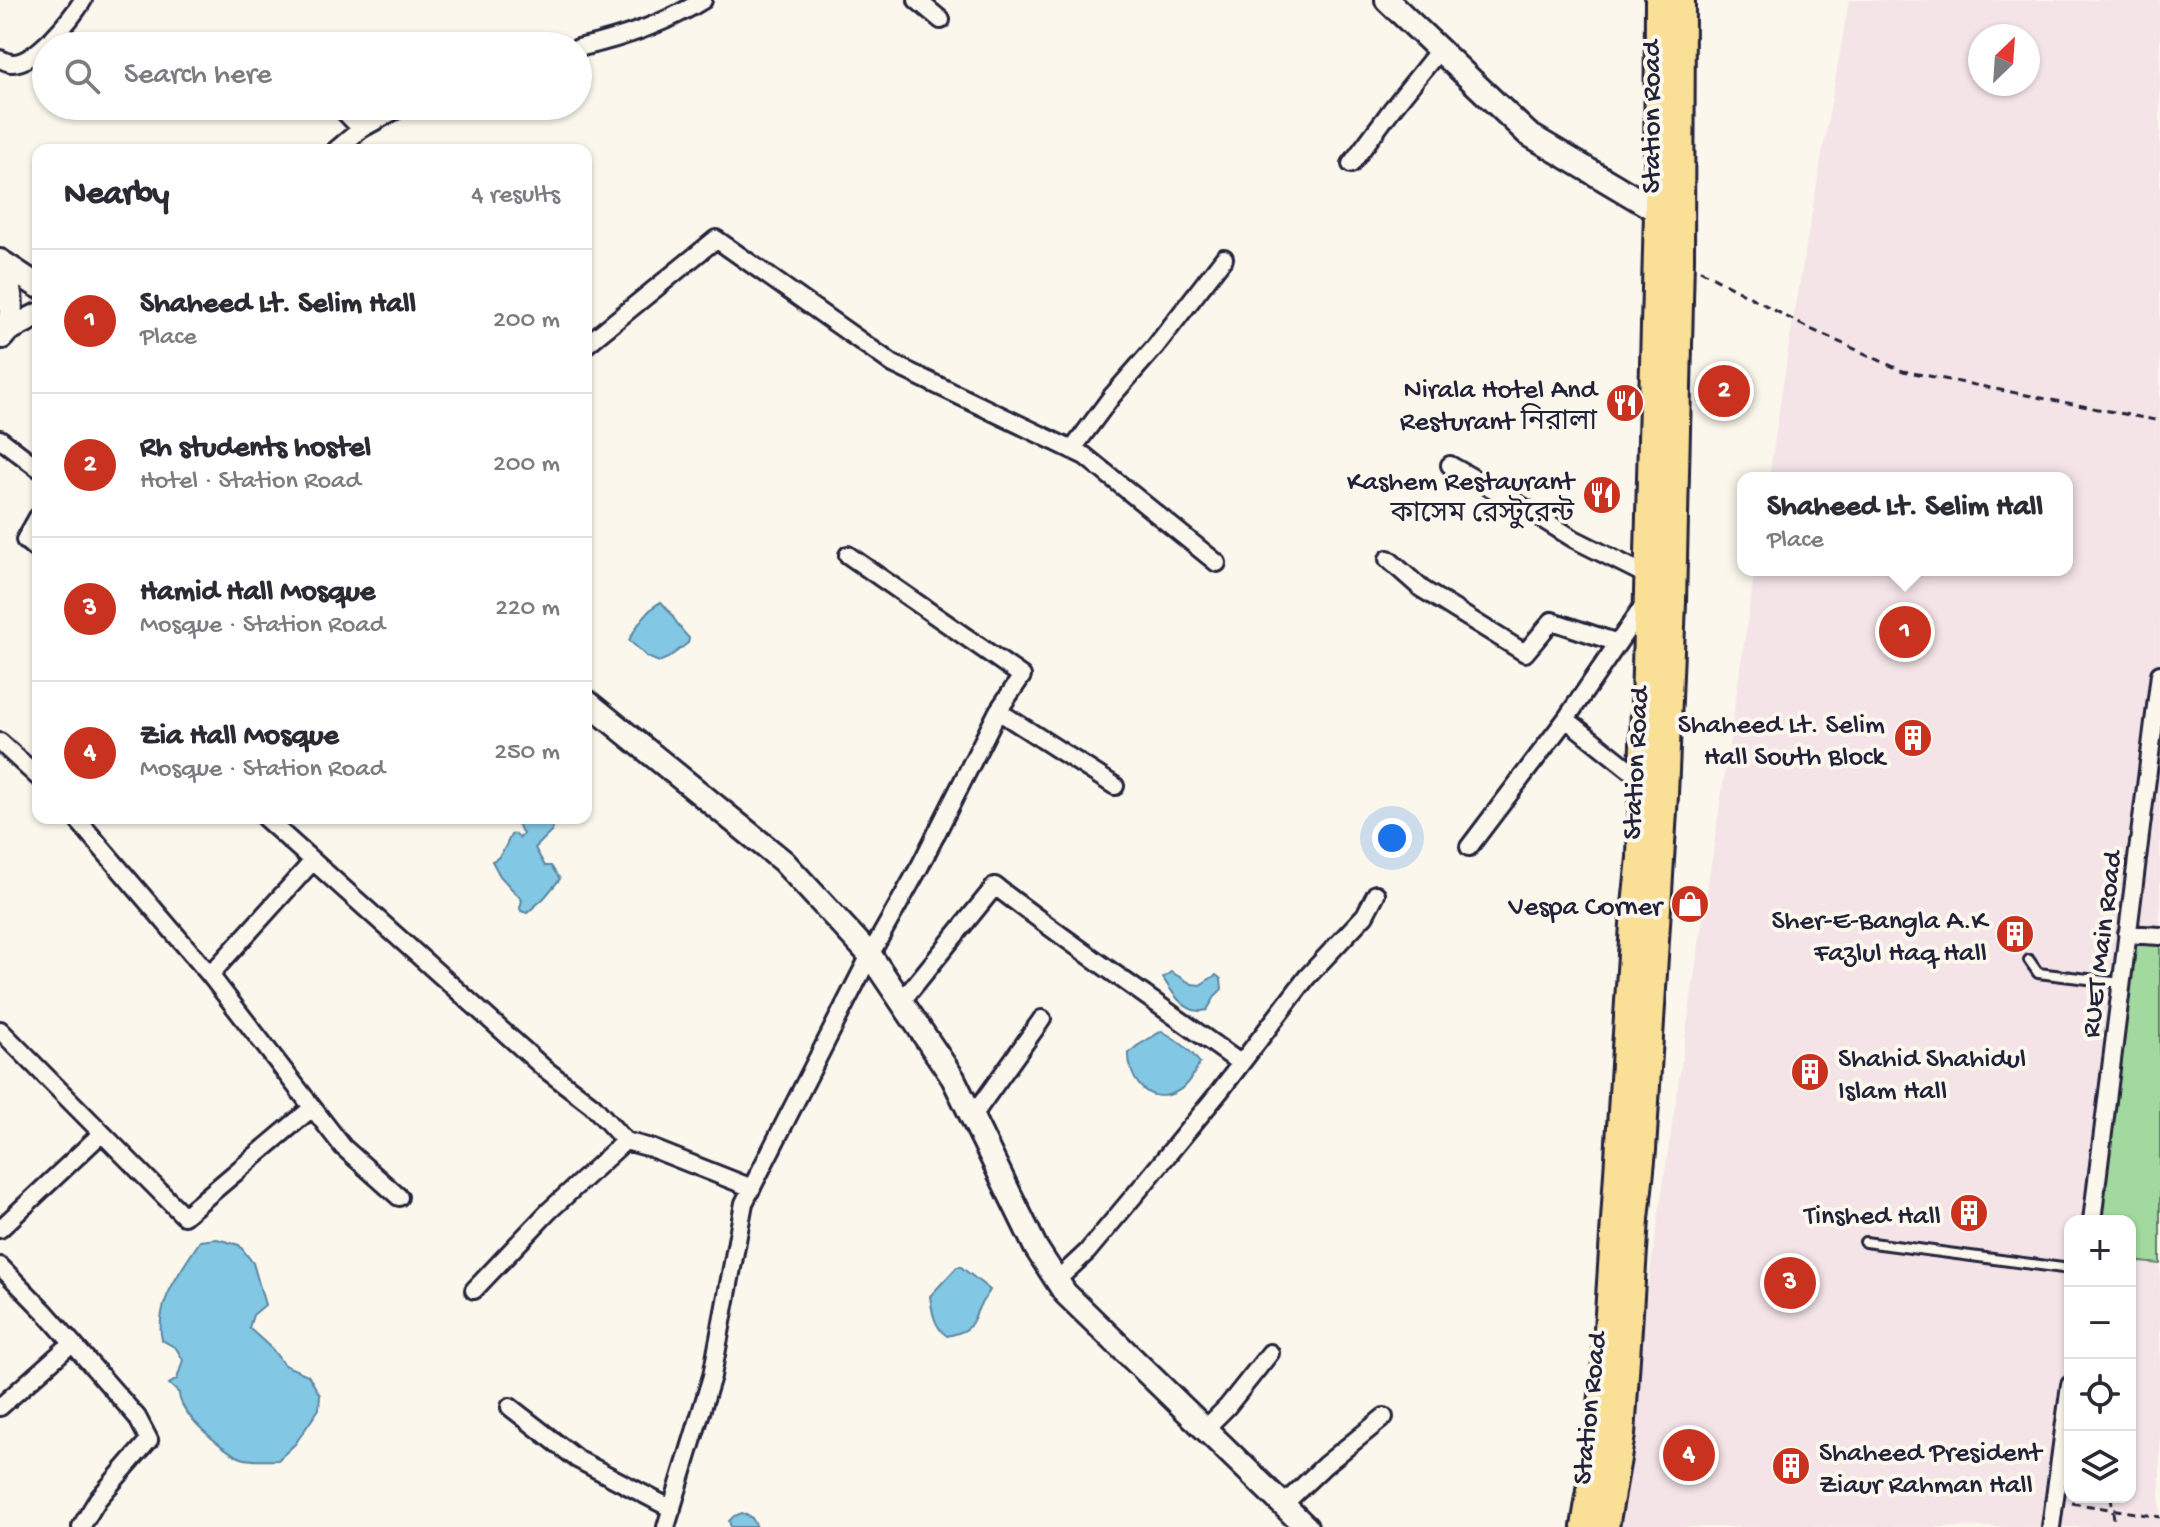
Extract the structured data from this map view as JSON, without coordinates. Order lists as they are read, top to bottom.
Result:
{
  "streets": {
    "main road": ["Station Road"],
    "street": ["RUET Main Road"]
  },
  "places": {
    "restaurant": ["Nirala Hotel And Resturant নিরালা", "Kashem Restaurant কাসেম রেস্টুরেন্ট"],
    "building": [
      "Shaheed Lt. Selim Hall South Block",
      "Sher-E-Bangla A.K Fazlul Haq Hall",
      "Shahid Shahidul Islam Hall",
      "Tinshed Hall",
      "Shaheed President Ziaur Rahman Hall"
    ],
    "shop": ["Vespa Corner"]
  },
  "north": "top right",
  "page": {
    "search": "Search here",
    "heading": ["Nearby", "4 results"],
    "list": [
      {
        "mark": "1",
        "name": "Shaheed Lt. Selim Hall",
        "note": "Place",
        "value": "200 m"
      },
      {
        "mark": "2",
        "name": "Rh students hostel",
        "note": "Hotel · Station Road",
        "value": "200 m"
      },
      {
        "mark": "3",
        "name": "Hamid Hall Mosque",
        "note": "Mosque · Station Road",
        "value": "220 m"
      },
      {
        "mark": "4",
        "name": "Zia Hall Mosque",
        "note": "Mosque · Station Road",
        "value": "250 m"
      }
    ],
    "pins": [
      "2",
      "1",
      "3",
      "4"
    ],
    "popup": ["Shaheed Lt. Selim Hall", "Place"],
    "map_buttons": ["+", "−"]
  }
}
